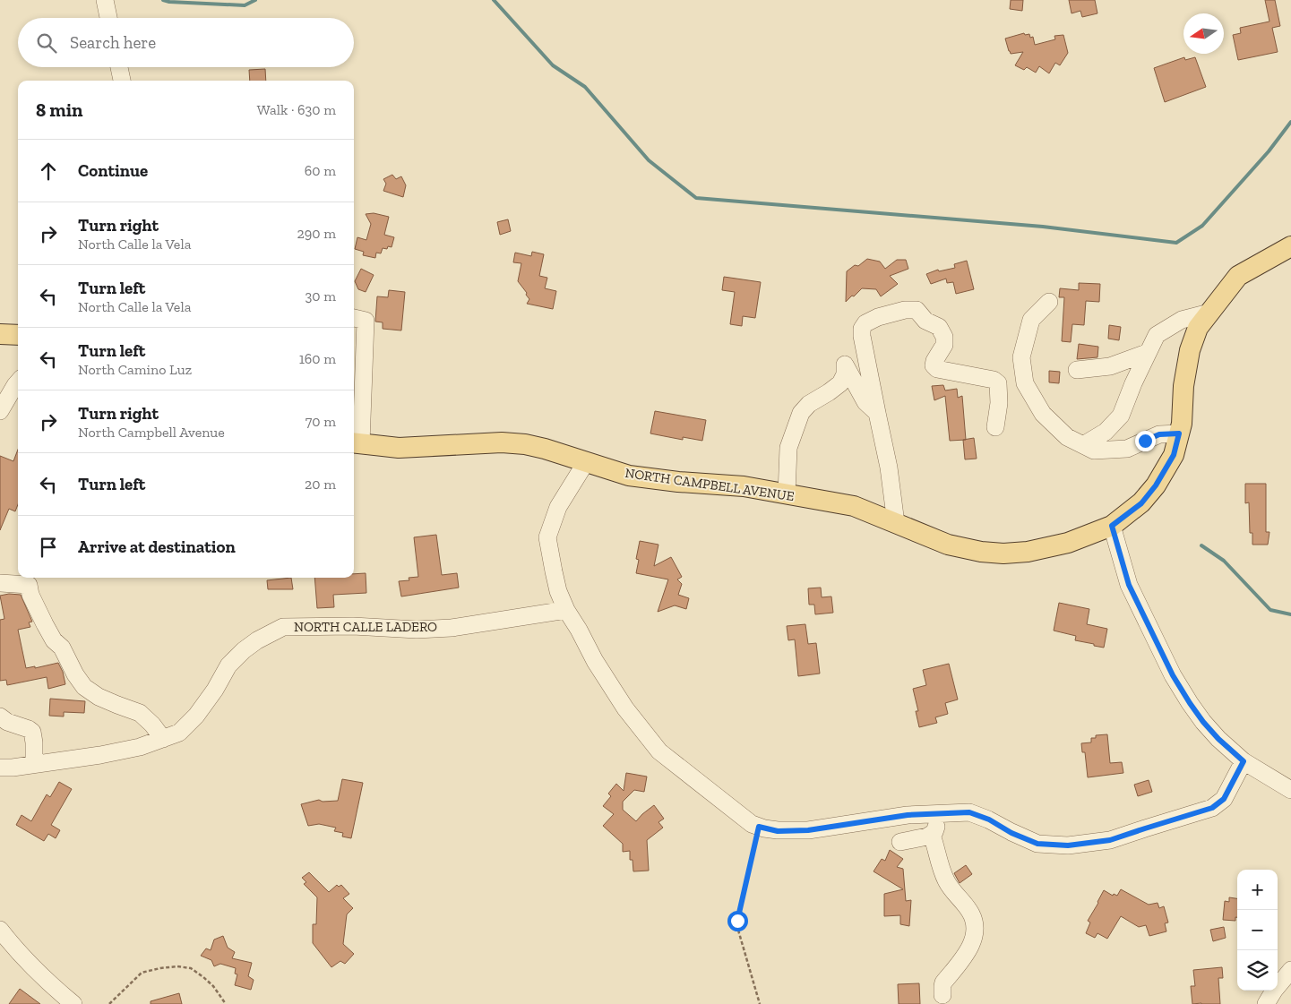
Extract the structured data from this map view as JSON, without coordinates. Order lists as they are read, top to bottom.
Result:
{
  "streets": {
    "main road": ["NORTH CAMPBELL AVENUE"],
    "street": ["NORTH CALLE LADERO"]
  },
  "north": "left",
  "page": {
    "search": "Search here",
    "heading": ["8 min", "Walk · 630 m"],
    "list": [
      ["Continue", "60 m"],
      ["Turn right", "North Calle la Vela", "290 m"],
      ["Turn left", "North Calle la Vela", "30 m"],
      ["Turn left", "North Camino Luz", "160 m"],
      ["Turn right", "North Campbell Avenue", "70 m"],
      ["Turn left", "20 m"],
      "Arrive at destination"
    ],
    "map_buttons": ["+", "−"]
  }
}
